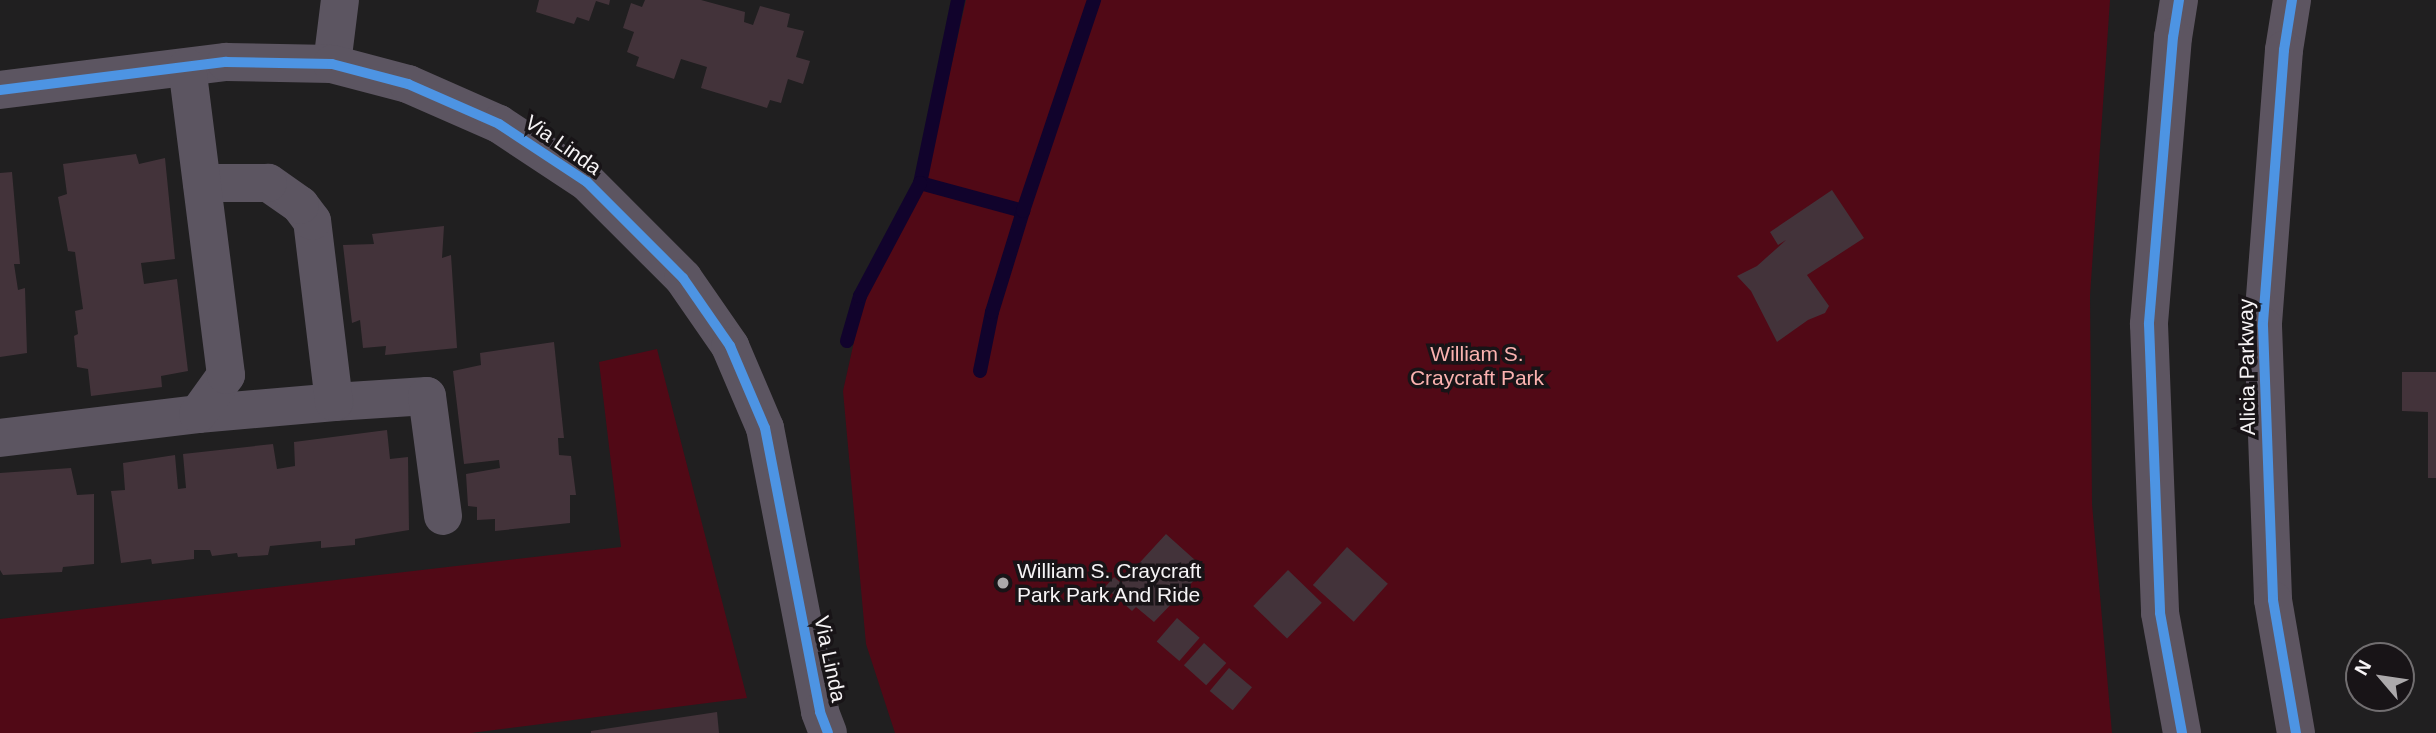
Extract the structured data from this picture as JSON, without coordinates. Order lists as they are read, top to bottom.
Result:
{
  "streets": {
    "main road": ["Alicia Parkway"],
    "street": ["Via Linda"]
  },
  "parks": ["William S. Craycraft Park"],
  "places": ["William S. Craycraft Park Park And Ride"],
  "north": "top left"
}
